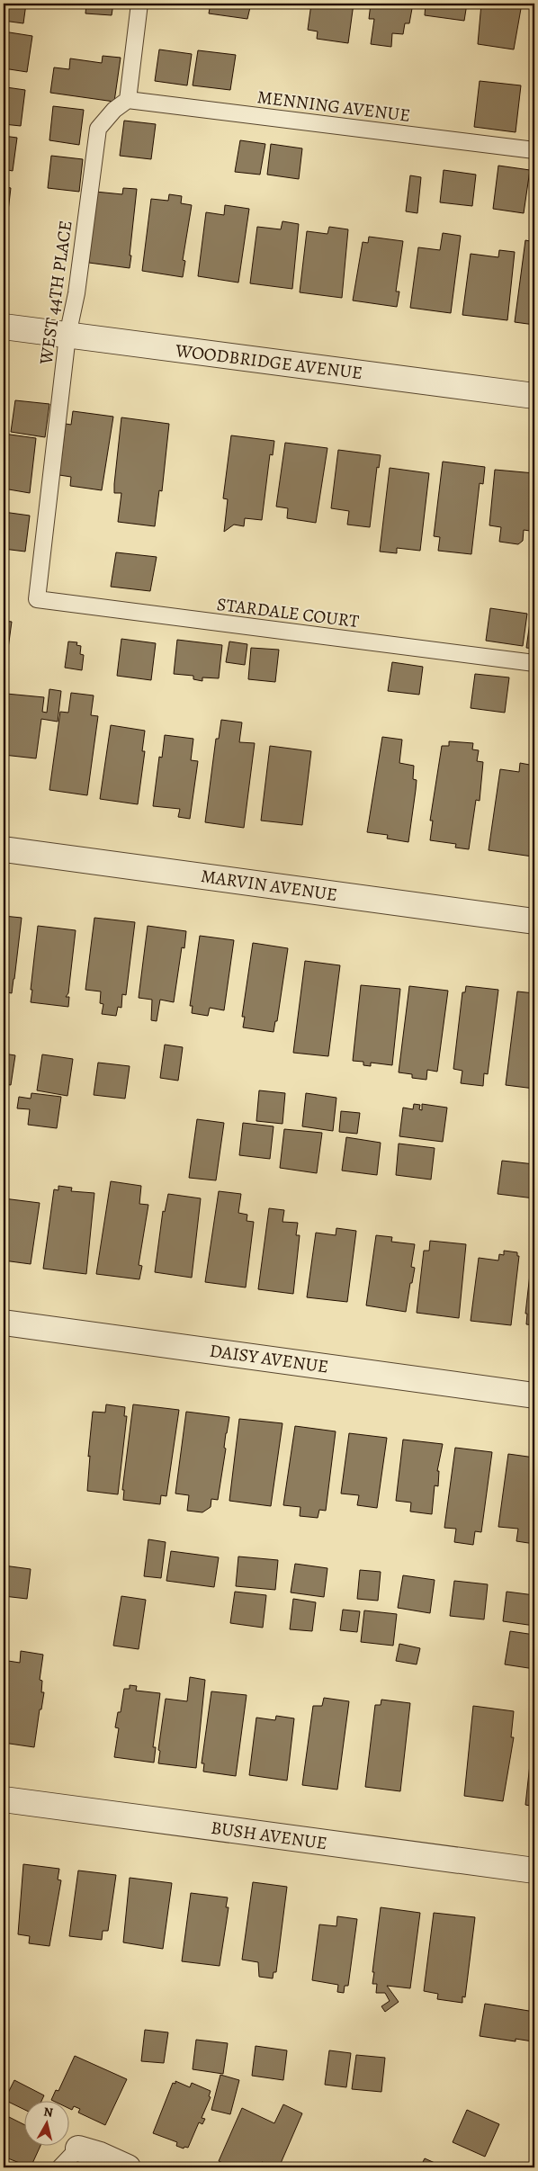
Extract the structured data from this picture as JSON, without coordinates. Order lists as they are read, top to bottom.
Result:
{
  "streets": {
    "street": [
      "WOODBRIDGE AVENUE",
      "MARVIN AVENUE",
      "DAISY AVENUE",
      "BUSH AVENUE"
    ],
    "lane": ["MENNING AVENUE", "WEST 44TH PLACE", "STARDALE COURT"]
  },
  "crossings": [
    ["MENNING AVENUE", "WEST 44TH PLACE"],
    ["WEST 44TH PLACE", "WOODBRIDGE AVENUE"],
    ["WEST 44TH PLACE", "STARDALE COURT"]
  ],
  "north": "top"
}
